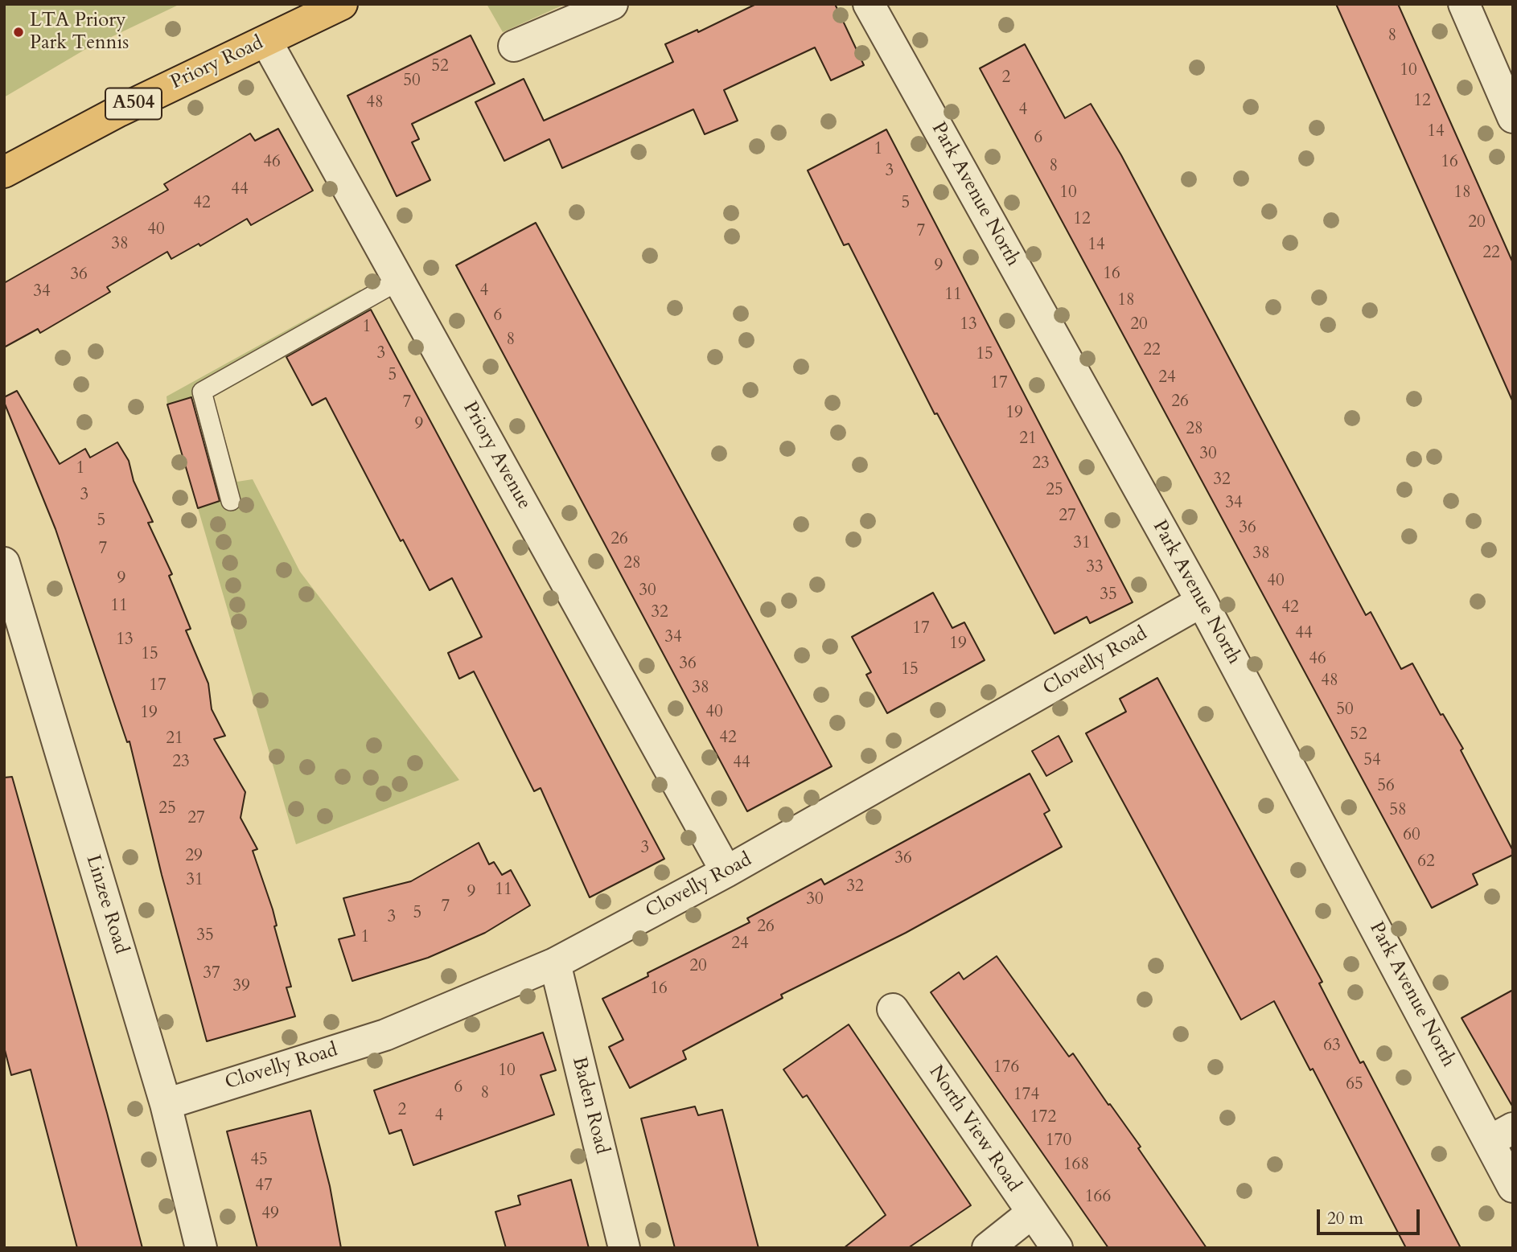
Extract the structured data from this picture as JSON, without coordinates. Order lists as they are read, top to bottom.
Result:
{
  "streets": {
    "main road": ["Priory Road", "A504"],
    "street": [
      "Park Avenue North",
      "Priory Avenue",
      "Clovelly Road",
      "Linzee Road",
      "Baden Road",
      "North View Road"
    ]
  },
  "crossings": [
    ["Priory Road", "Priory Avenue"],
    ["Park Avenue North", "Clovelly Road"],
    ["Priory Avenue", "Clovelly Road"],
    ["Clovelly Road", "Linzee Road"],
    ["Clovelly Road", "Baden Road"]
  ],
  "places": ["LTA Priory Park Tennis"],
  "house_numbers": [
    "8",
    "52",
    "10",
    "2",
    "50",
    "12",
    "48",
    "4",
    "14",
    "6",
    "1",
    "46",
    "16",
    "8",
    "3",
    "44",
    "10",
    "18",
    "42",
    "5",
    "12",
    "20",
    "40",
    "7",
    "38",
    "14",
    "22",
    "9",
    "16",
    "36",
    "4",
    "34",
    "11",
    "18",
    "6",
    "13",
    "20",
    "1",
    "8",
    "22",
    "3",
    "15",
    "5",
    "24",
    "17",
    "26",
    "7",
    "19",
    "9",
    "28",
    "21",
    "30",
    "23",
    "1",
    "32",
    "25",
    "3",
    "34",
    "27",
    "5",
    "36",
    "26",
    "31",
    "7",
    "38",
    "28",
    "33",
    "9",
    "40",
    "30",
    "35",
    "11",
    "42",
    "32",
    "17",
    "44",
    "34",
    "13",
    "19",
    "15",
    "46",
    "36",
    "15",
    "48",
    "17",
    "38",
    "50",
    "40",
    "19",
    "52",
    "42",
    "21",
    "54",
    "23",
    "44",
    "56",
    "25",
    "58",
    "27",
    "60",
    "3",
    "29",
    "36",
    "62",
    "31",
    "32",
    "11",
    "9",
    "30",
    "7",
    "5",
    "3",
    "26",
    "35",
    "1",
    "24",
    "20",
    "37",
    "39",
    "16",
    "63",
    "176",
    "10",
    "65",
    "6",
    "8",
    "174",
    "2",
    "4",
    "172",
    "170",
    "45",
    "168",
    "47",
    "166",
    "49"
  ],
  "scale_bar": "20 m"
}
